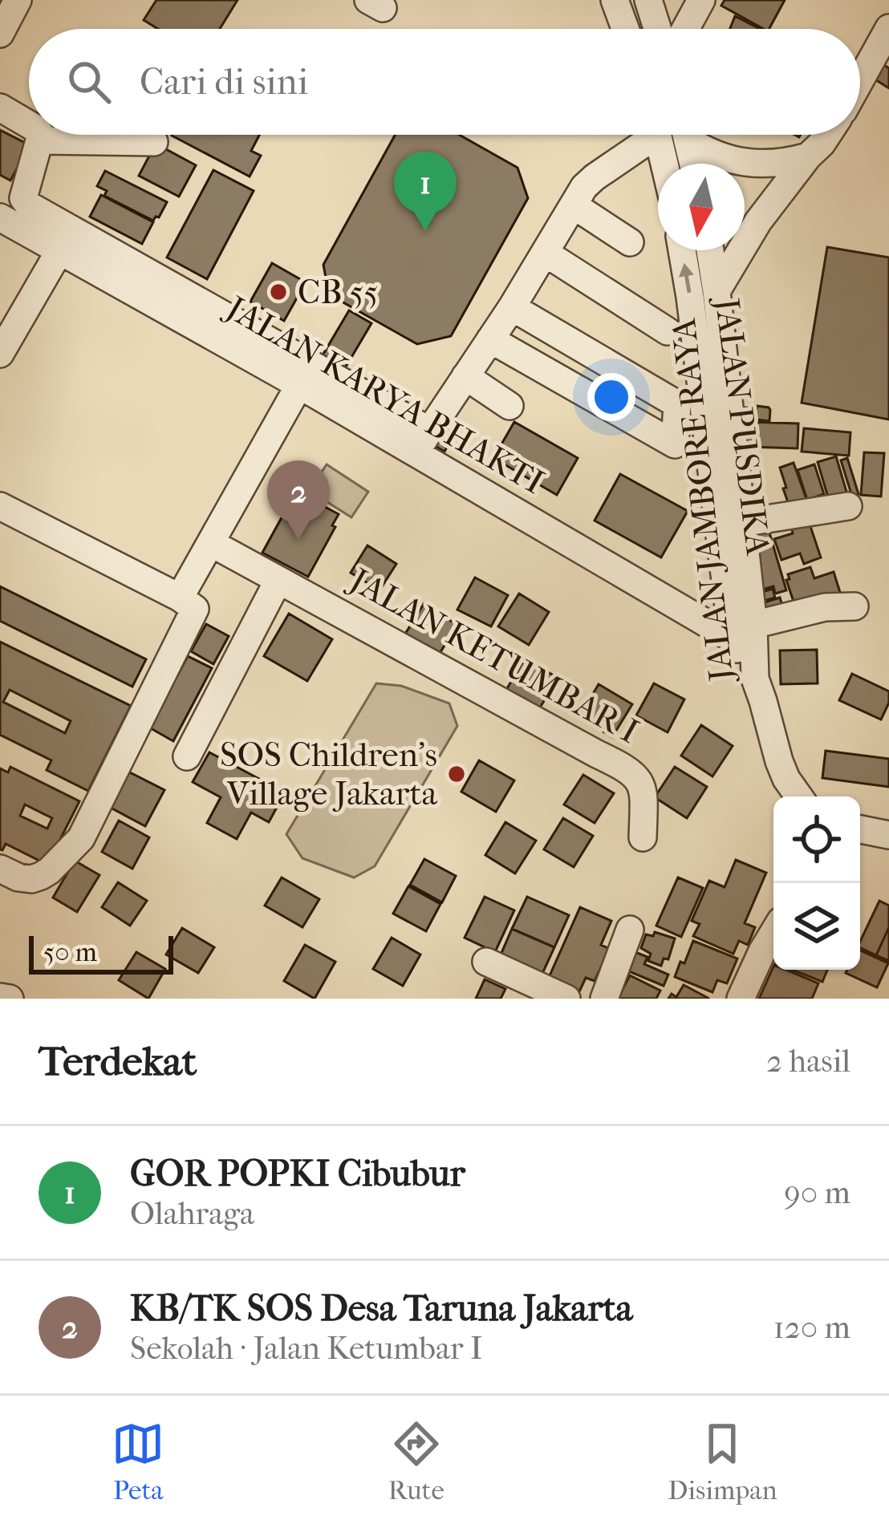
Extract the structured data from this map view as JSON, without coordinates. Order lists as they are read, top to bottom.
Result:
{
  "streets": {
    "street": [
      "JALAN KARYA BHAKTI",
      "JALAN PUSDIKA",
      "JALAN JAMBORE RAYA",
      "JALAN KETUMBAR I"
    ]
  },
  "crossings": [
    ["JALAN KARYA BHAKTI", "JALAN PUSDIKA"],
    ["JALAN KARYA BHAKTI", "JALAN JAMBORE RAYA"],
    ["JALAN PUSDIKA", "JALAN JAMBORE RAYA"]
  ],
  "one_way": ["JALAN PUSDIKA"],
  "places": ["CB 55", "SOS Children's Village Jakarta"],
  "scale_bar": "50 m",
  "north": "bottom",
  "page": {
    "search": "Cari di sini",
    "pins": ["1", "2"],
    "scale": "50 m",
    "heading": ["Terdekat", "2 hasil"],
    "list": [
      {
        "mark": "1",
        "name": "GOR POPKI Cibubur",
        "note": "Olahraga",
        "value": "90 m"
      },
      {
        "mark": "2",
        "name": "KB/TK SOS Desa Taruna Jakarta",
        "note": "Sekolah · Jalan Ketumbar I",
        "value": "120 m"
      }
    ],
    "nav": ["Peta", "Rute", "Disimpan"]
  }
}
